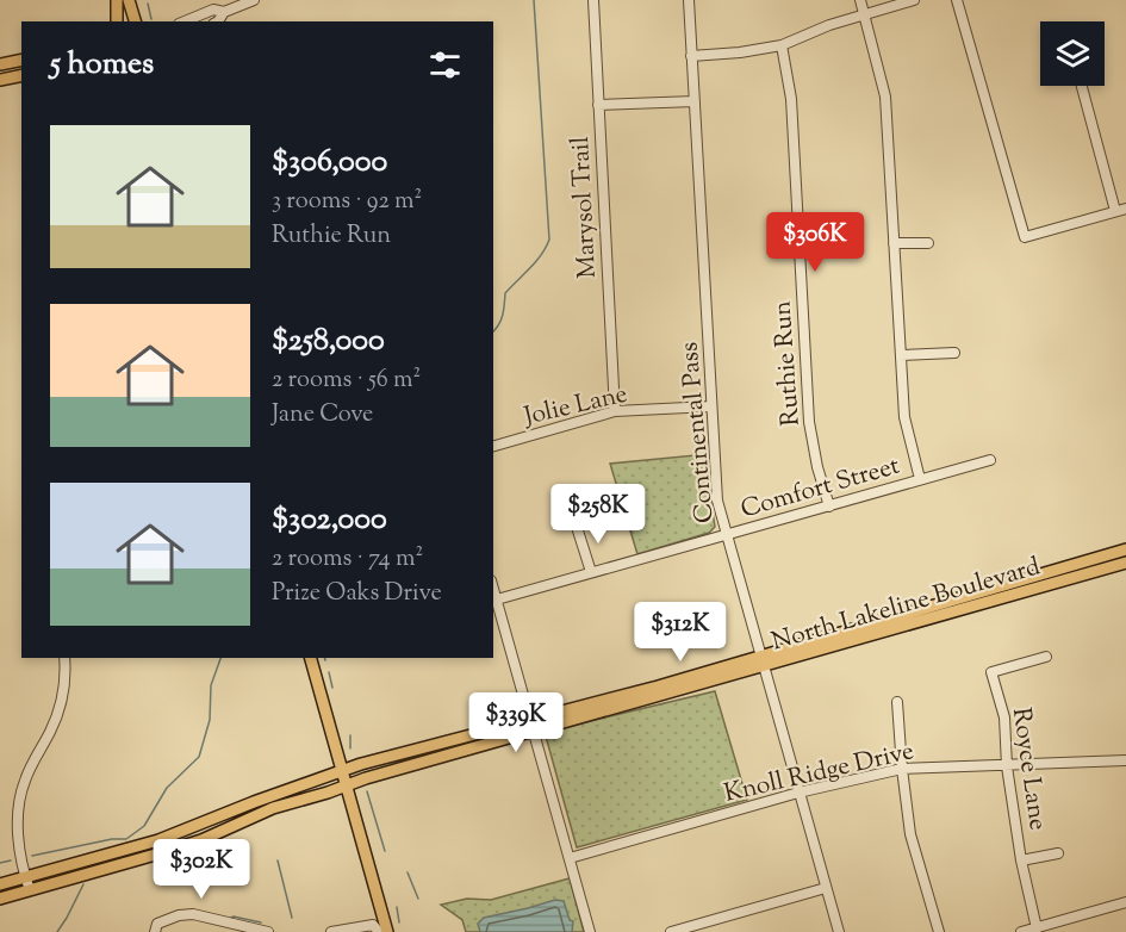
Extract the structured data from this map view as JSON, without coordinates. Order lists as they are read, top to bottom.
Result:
{
  "streets": {
    "main road": ["North Lakeline Boulevard"],
    "street": [
      "Marysol Trail",
      "Ruthie Run",
      "Jolie Lane",
      "Continental Pass",
      "Comfort Street",
      "Royce Lane",
      "Knoll Ridge Drive"
    ]
  },
  "crossings": [
    ["Marysol Trail", "Jolie Lane"],
    ["Ruthie Run", "Comfort Street"],
    ["Jolie Lane", "Continental Pass"],
    ["Continental Pass", "Comfort Street"],
    ["Continental Pass", "North Lakeline Boulevard"],
    ["Continental Pass", "Knoll Ridge Drive"],
    ["Royce Lane", "Knoll Ridge Drive"]
  ],
  "page": {
    "heading": "5 homes",
    "list": [
      {
        "name": "$306,000",
        "note": "3 rooms · 92 m² · Ruthie Run"
      },
      {
        "name": "$258,000",
        "note": "2 rooms · 56 m² · Jane Cove"
      },
      {
        "name": "$302,000",
        "note": "2 rooms · 74 m² · Prize Oaks Drive"
      }
    ],
    "price": [
      "$306K",
      "$258K",
      "$312K",
      "$339K",
      "$302K"
    ]
  }
}
